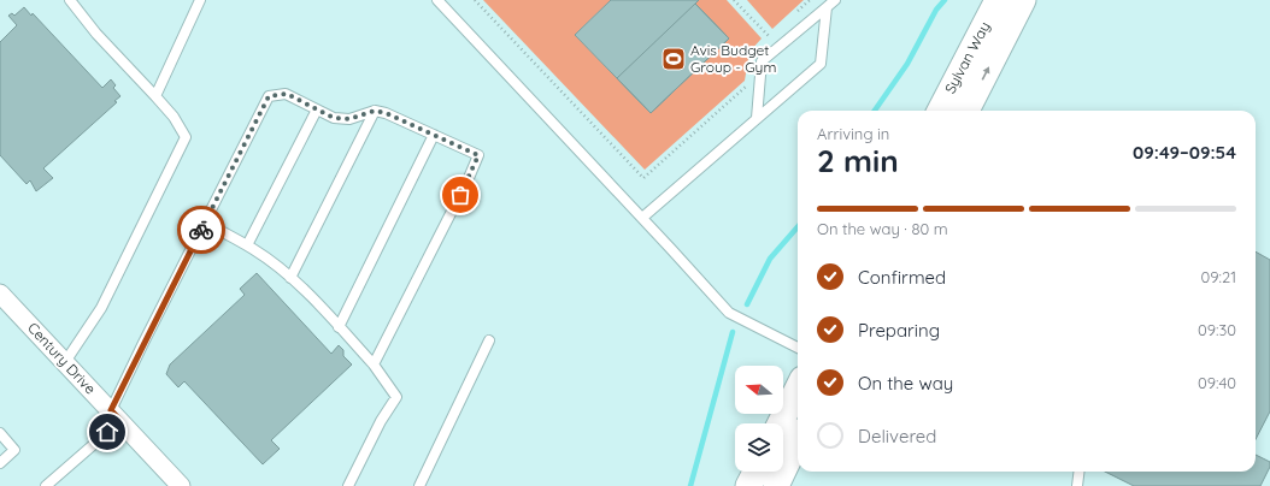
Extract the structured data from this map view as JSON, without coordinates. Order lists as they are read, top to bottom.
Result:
{
  "streets": {
    "street": ["Sylvan Way", "Century Drive"]
  },
  "places": {
    "sports": ["Avis Budget Group - Gym"]
  },
  "north": "left",
  "page": {
    "heading": ["2 min", "Arriving in", "09:49–09:54"],
    "bar": "On the way · 80 m",
    "list": [
      ["Confirmed", "09:21"],
      ["Preparing", "09:30"],
      ["On the way", "09:40"],
      "Delivered"
    ]
  }
}
